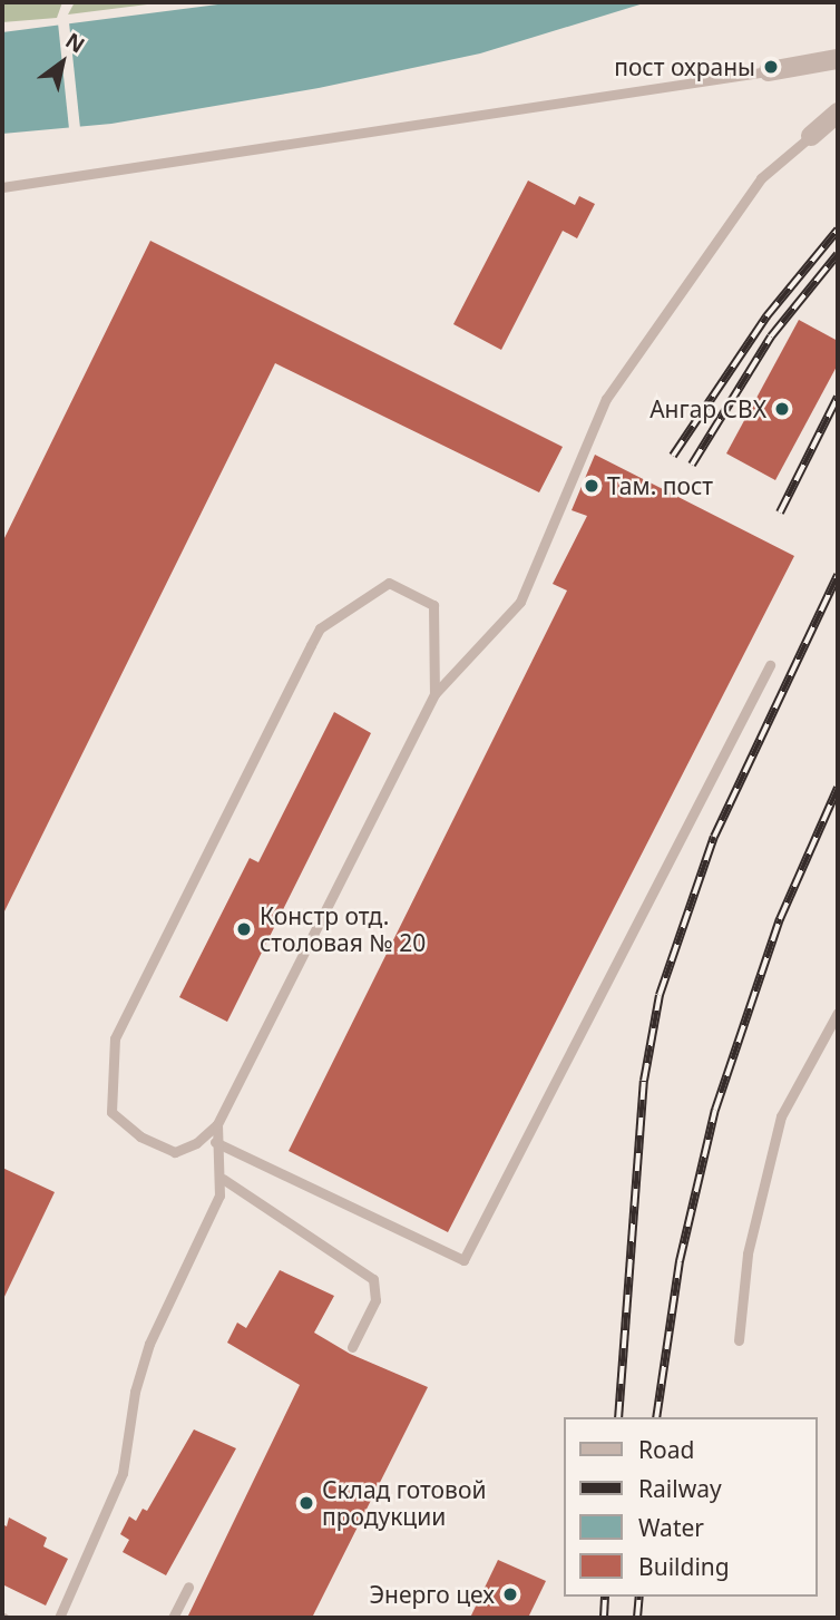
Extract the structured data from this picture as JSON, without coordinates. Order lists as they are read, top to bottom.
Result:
{
  "places": [
    "пост охраны",
    "Ангар СВХ",
    "Там. пост",
    "Констр отд. столовая № 20",
    "Склад готовой продукции",
    "Энерго цех"
  ],
  "legend": [
    "Road",
    "Railway",
    "Water",
    "Building"
  ],
  "north": "top right"
}
